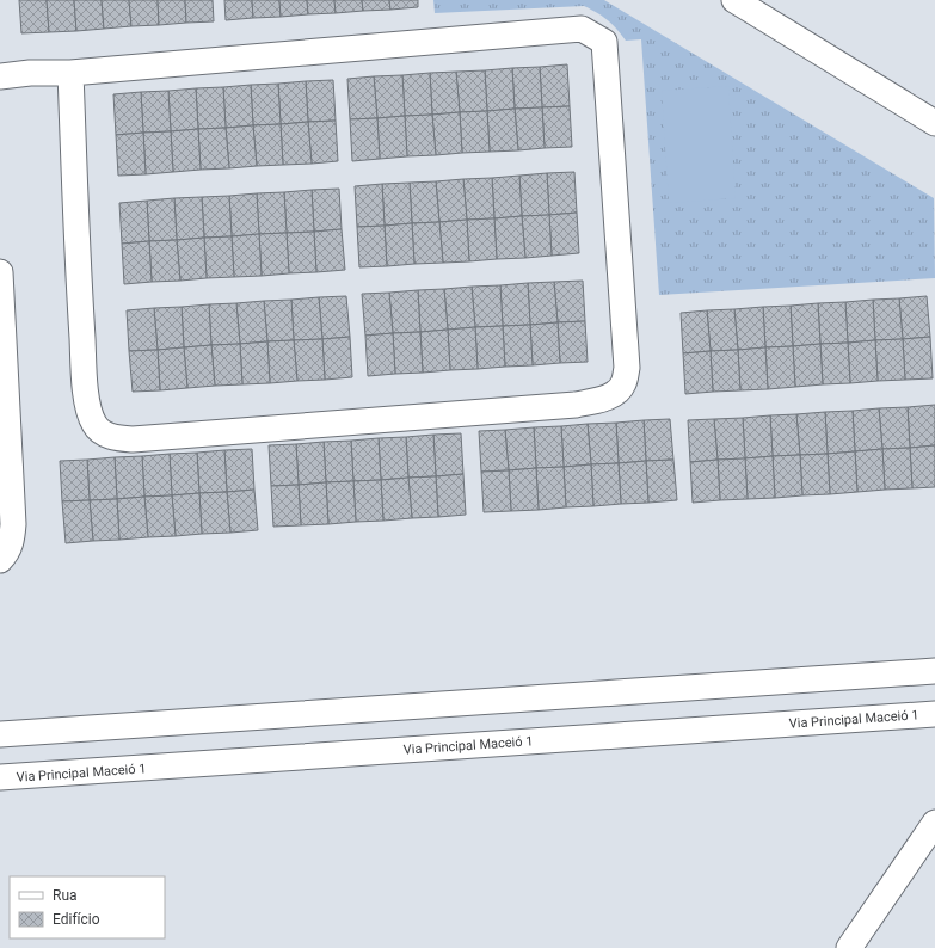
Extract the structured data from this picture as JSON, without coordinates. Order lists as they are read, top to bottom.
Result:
{
  "streets": {
    "street": ["Via Principal Maceió 1"]
  },
  "legend": ["Rua", "Edifício"]
}
